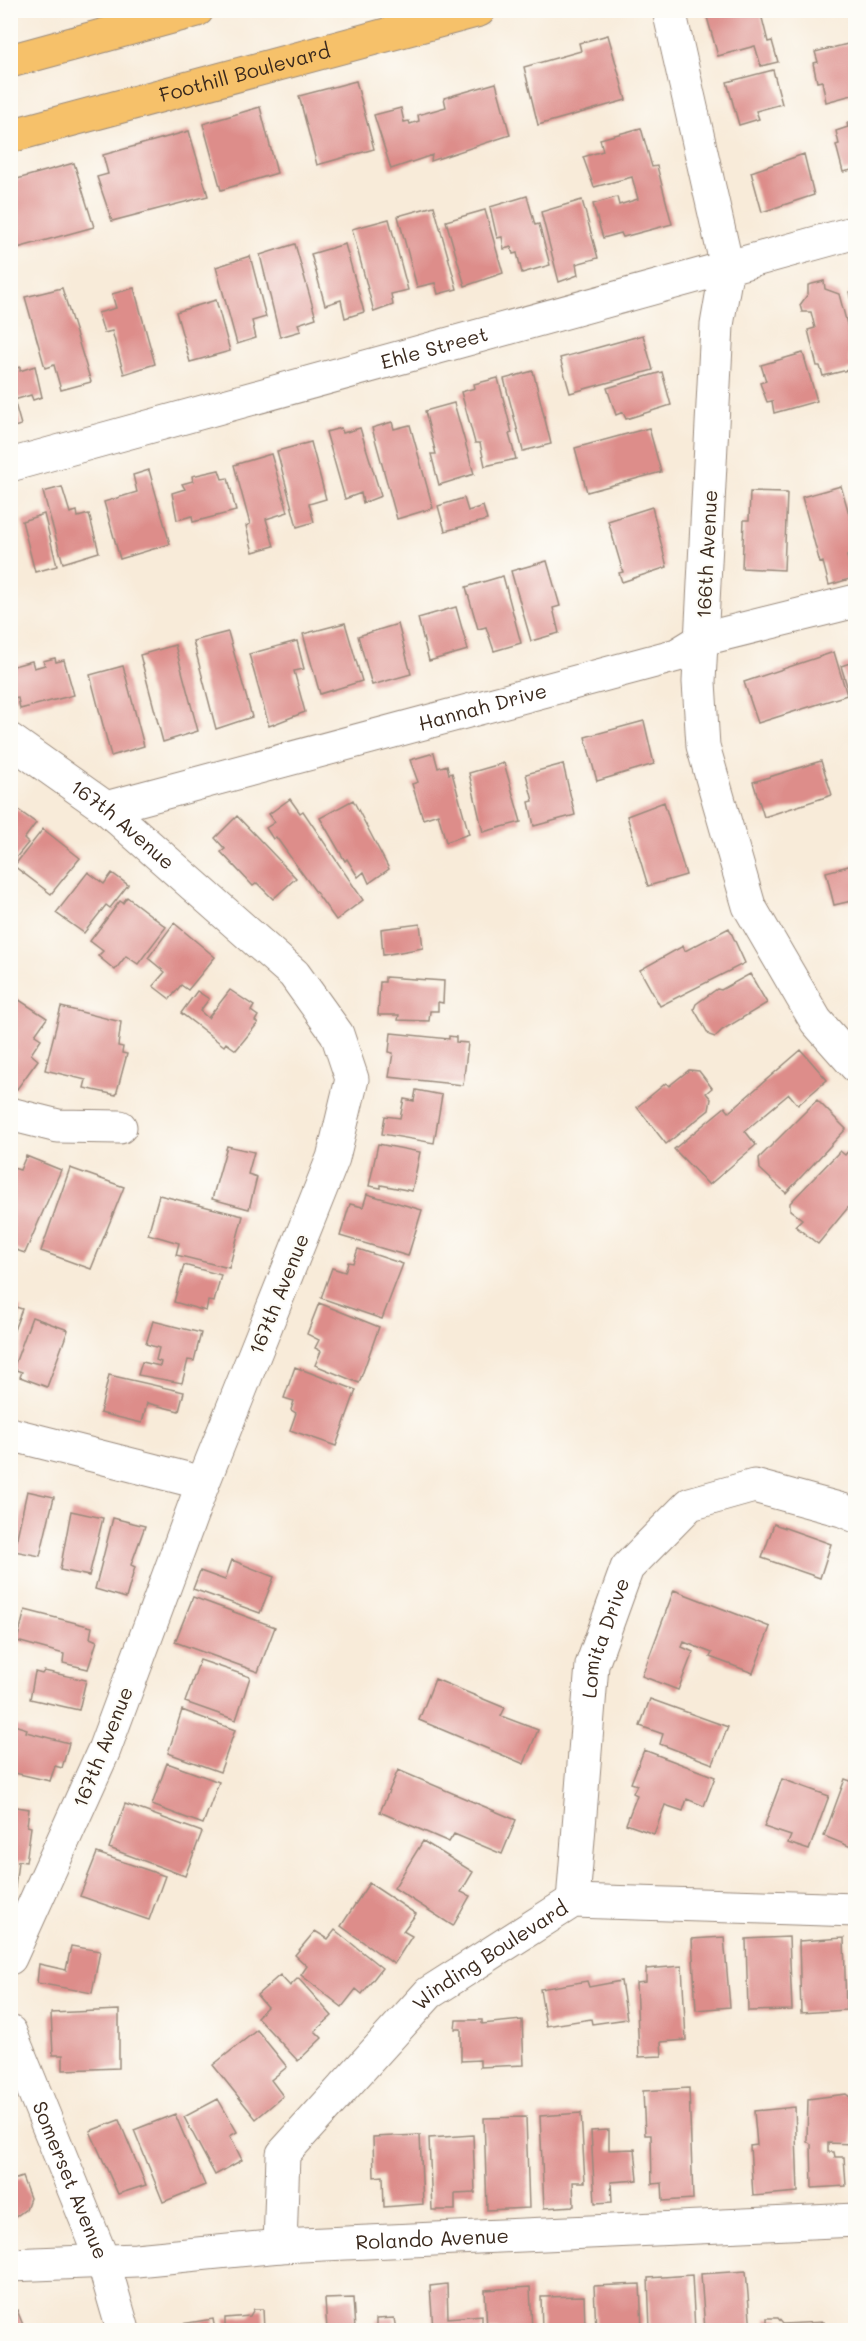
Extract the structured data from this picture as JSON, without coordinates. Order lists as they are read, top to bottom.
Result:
{
  "streets": {
    "main road": ["Foothill Boulevard"],
    "street": [
      "Ehle Street",
      "166th Avenue",
      "Hannah Drive",
      "167th Avenue",
      "Lomita Drive",
      "Winding Boulevard",
      "Somerset Avenue",
      "Rolando Avenue"
    ]
  },
  "crossings": [
    ["Ehle Street", "166th Avenue"],
    ["166th Avenue", "Hannah Drive"],
    ["Hannah Drive", "167th Avenue"],
    ["Lomita Drive", "Winding Boulevard"],
    ["Winding Boulevard", "Rolando Avenue"],
    ["Somerset Avenue", "Rolando Avenue"]
  ]
}
